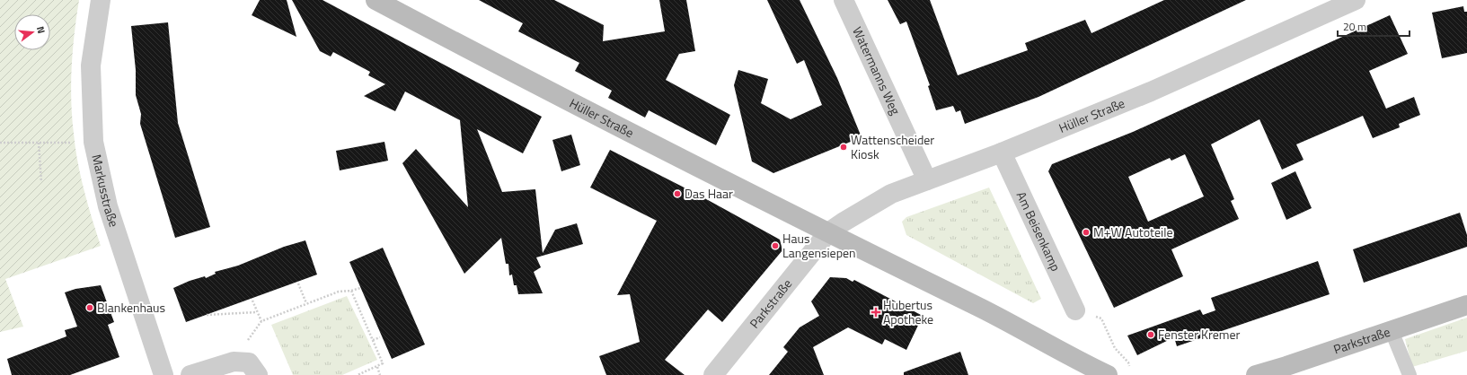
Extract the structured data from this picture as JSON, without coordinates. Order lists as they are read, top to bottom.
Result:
{
  "streets": {
    "street": [
      "Watermanns Weg",
      "Hüller Straße",
      "Markusstraße",
      "Am Beisenkamp",
      "Parkstraße"
    ]
  },
  "crossings": [
    ["Watermanns Weg", "Hüller Straße"],
    ["Hüller Straße", "Am Beisenkamp"],
    ["Hüller Straße", "Parkstraße"]
  ],
  "places": {
    "other": [
      "Wattenscheider Kiosk",
      "Das Haar",
      "M+W Autoteile",
      "Haus Langensiepen",
      "Blankenhaus",
      "Fenster Kremer"
    ],
    "health": ["Hubertus Apotheke"]
  },
  "scale_bar": "20 m",
  "north": "right"
}
